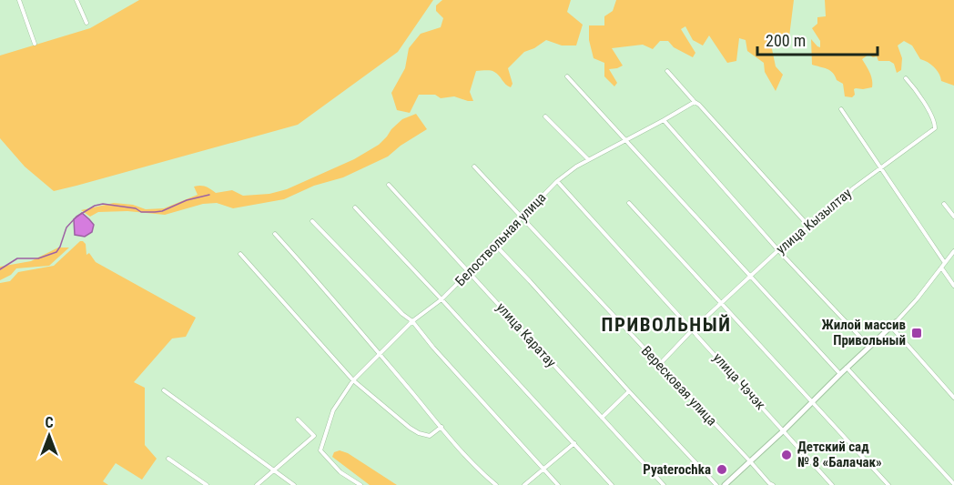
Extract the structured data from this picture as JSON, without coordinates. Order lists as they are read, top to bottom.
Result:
{
  "streets": {
    "street": [
      "улица Кызылтау",
      "Белоствольная улица",
      "улица Каратау",
      "улица Чэчэк",
      "Вересковая улица"
    ]
  },
  "crossings": [
    ["улица Кызылтау", "улица Чэчэк"],
    ["улица Кызылтау", "Вересковая улица"],
    ["Белоствольная улица", "улица Каратау"],
    ["Белоствольная улица", "улица Чэчэк"],
    ["Белоствольная улица", "Вересковая улица"]
  ],
  "districts": ["ПРИВОЛЬНЫЙ"],
  "places": {
    "transit": ["Жилой массив Привольный"],
    "other": ["Детский сад № 8 «Балачак»", "Pyaterochka"]
  },
  "scale_bar": "200 m",
  "north": "top"
}
